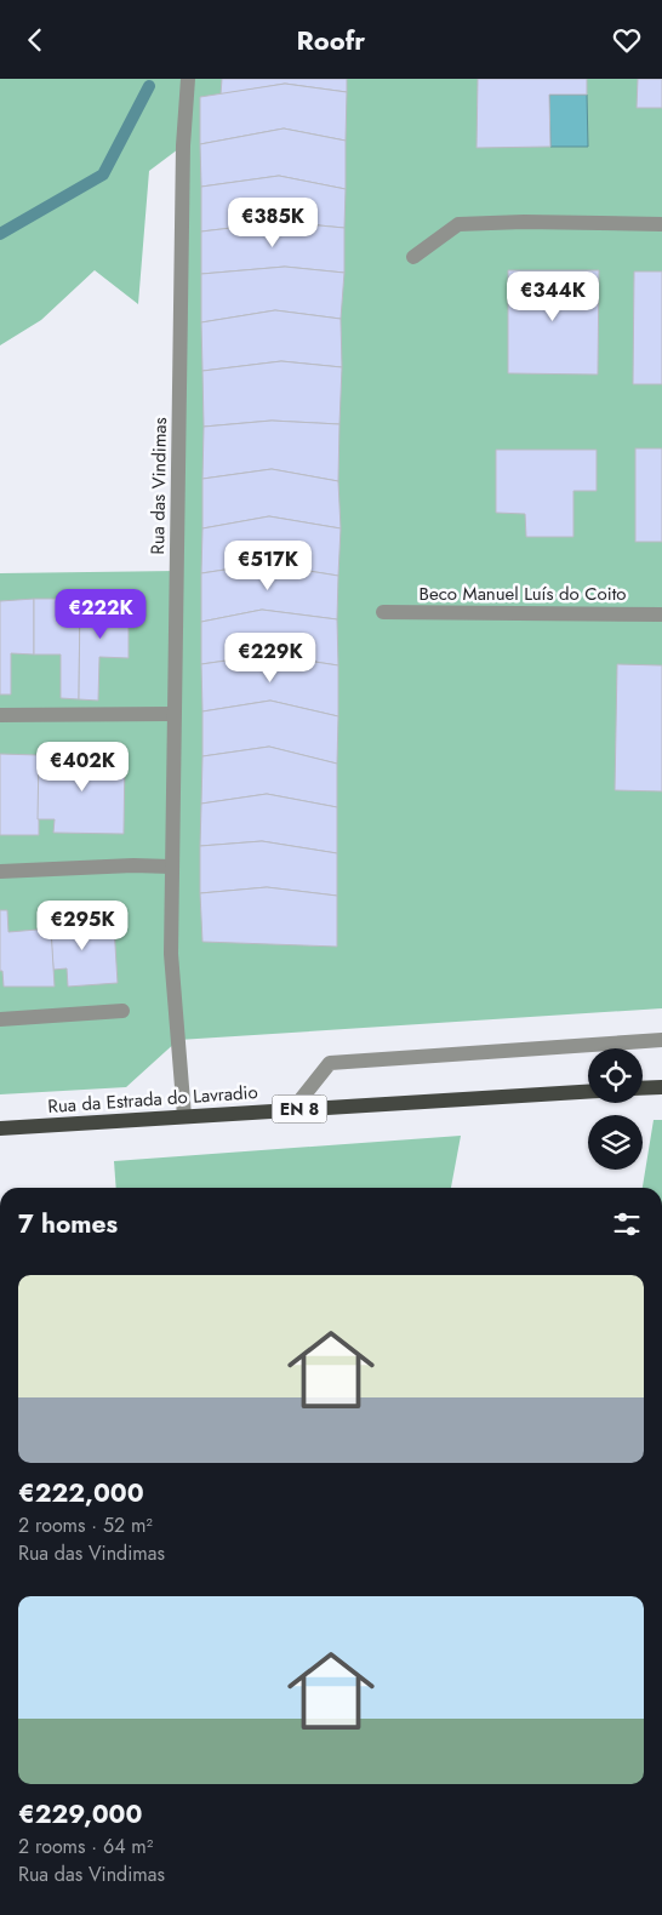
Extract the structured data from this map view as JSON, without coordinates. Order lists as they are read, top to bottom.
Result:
{
  "streets": {
    "main road": ["Rua da Estrada do Lavradio", "EN 8"],
    "street": ["Rua das Vindimas", "Beco Manuel Luís do Coito"]
  },
  "crossings": [
    ["Rua das Vindimas", "Rua da Estrada do Lavradio"]
  ],
  "page": {
    "header": "Roofr",
    "price": [
      "€385K",
      "€344K",
      "€517K",
      "€222K",
      "€229K",
      "€402K",
      "€295K"
    ],
    "heading": "7 homes",
    "list": [
      {
        "name": "€222,000",
        "note": "2 rooms · 52 m² · Rua das Vindimas"
      },
      {
        "name": "€229,000",
        "note": "2 rooms · 64 m² · Rua das Vindimas"
      }
    ]
  }
}
